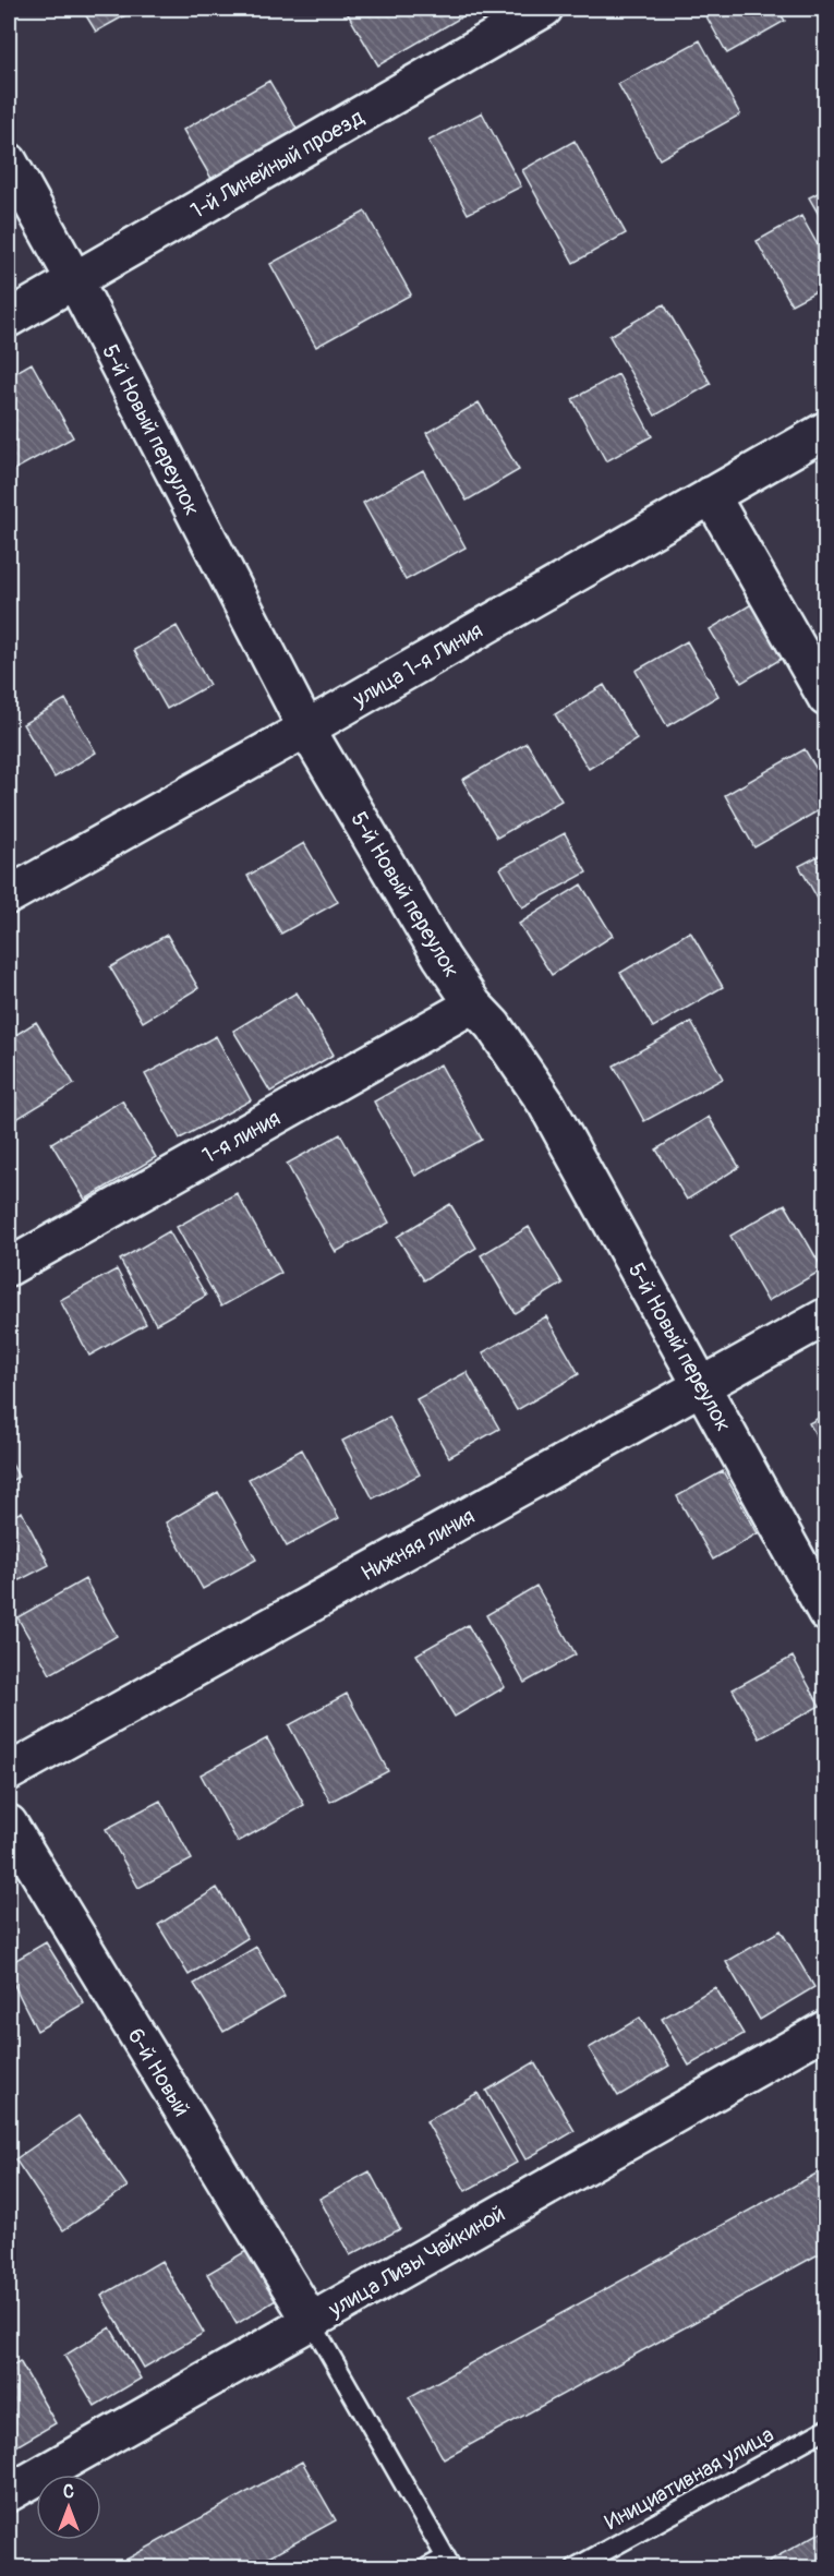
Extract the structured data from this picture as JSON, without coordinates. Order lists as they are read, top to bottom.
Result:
{
  "streets": {
    "street": [
      "1-й Линейный проезд",
      "5-й Новый переулок",
      "улица 1-я Линия",
      "1-я линия",
      "Нижняя линия",
      "6-й Новый",
      "улица Лизы Чайкиной"
    ],
    "lane": ["Инициативная улица"]
  },
  "crossings": [
    ["1-й Линейный проезд", "5-й Новый переулок"],
    ["5-й Новый переулок", "улица 1-я Линия"],
    ["5-й Новый переулок", "1-я линия"],
    ["5-й Новый переулок", "Нижняя линия"],
    ["6-й Новый", "улица Лизы Чайкиной"]
  ],
  "north": "top"
}
